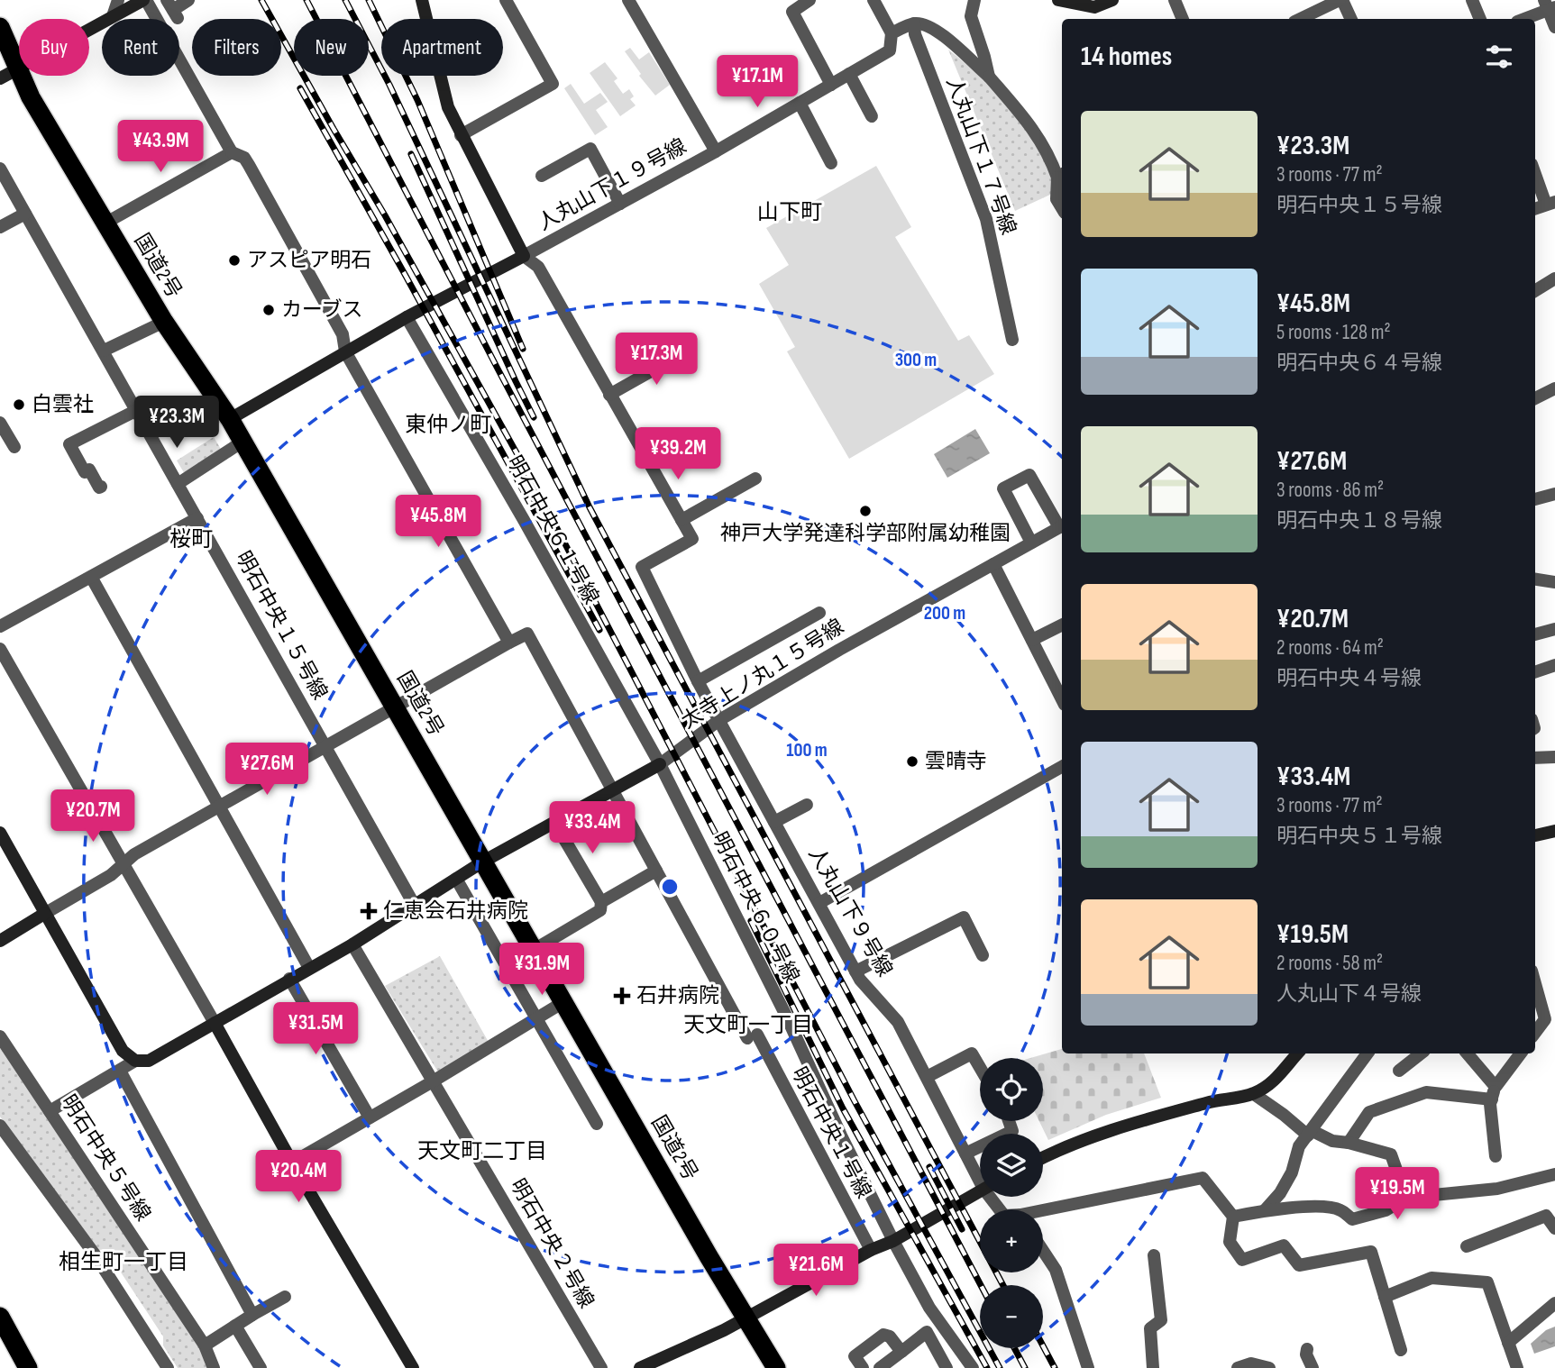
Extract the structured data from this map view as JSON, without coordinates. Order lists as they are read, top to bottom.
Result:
{
  "streets": {
    "highway": ["国道2号"],
    "street": [
      "人丸山下１７号線",
      "人丸山下１９号線",
      "明石中央６１号線",
      "明石中央１５号線",
      "太寺上ノ丸１５号線",
      "明石中央６０号線",
      "人丸山下９号線",
      "明石中央１号線",
      "明石中央５号線",
      "明石中央２号線"
    ]
  },
  "crossings": [
    ["人丸山下１９号線", "国道2号"],
    ["人丸山下１９号線", "明石中央６１号線"],
    ["国道2号", "太寺上ノ丸１５号線"],
    ["明石中央６１号線", "太寺上ノ丸１５号線"],
    ["明石中央６１号線", "明石中央６０号線"],
    ["明石中央１５号線", "太寺上ノ丸１５号線"],
    ["太寺上ノ丸１５号線", "明石中央６０号線"],
    ["太寺上ノ丸１５号線", "人丸山下９号線"],
    ["太寺上ノ丸１５号線", "明石中央１号線"],
    ["太寺上ノ丸１５号線", "明石中央２号線"]
  ],
  "districts": [
    "山下町",
    "東仲ノ町",
    "桜町",
    "天文町一丁目",
    "天文町二丁目",
    "相生町一丁目"
  ],
  "places": {
    "other": [
      "アスピア明石",
      "カーブス",
      "白雲社",
      "神戸大学発達科学部附属幼稚園",
      "雲晴寺"
    ],
    "health": ["仁恵会石井病院", "石井病院"]
  },
  "page": {
    "chip": [
      "Buy",
      "Rent",
      "Filters",
      "New",
      "Apartment"
    ],
    "heading": "14 homes",
    "price": [
      "¥17.1M",
      "¥43.9M",
      "¥17.3M",
      "¥23.3M",
      "¥39.2M",
      "¥45.8M",
      "¥27.6M",
      "¥20.7M",
      "¥33.4M",
      "¥31.9M",
      "¥31.5M",
      "¥20.4M",
      "¥19.5M",
      "¥21.6M"
    ],
    "list": [
      {
        "name": "¥23.3M",
        "note": "3 rooms · 77 m² · 明石中央１５号線"
      },
      {
        "name": "¥45.8M",
        "note": "5 rooms · 128 m² · 明石中央６４号線"
      },
      {
        "name": "¥27.6M",
        "note": "3 rooms · 86 m² · 明石中央１８号線"
      },
      {
        "name": "¥20.7M",
        "note": "2 rooms · 64 m² · 明石中央４号線"
      },
      {
        "name": "¥33.4M",
        "note": "3 rooms · 77 m² · 明石中央５１号線"
      },
      {
        "name": "¥19.5M",
        "note": "2 rooms · 58 m² · 人丸山下４号線"
      }
    ],
    "map_buttons": ["+", "−"]
  },
  "rings": ["300 m", "200 m", "100 m"]
}
